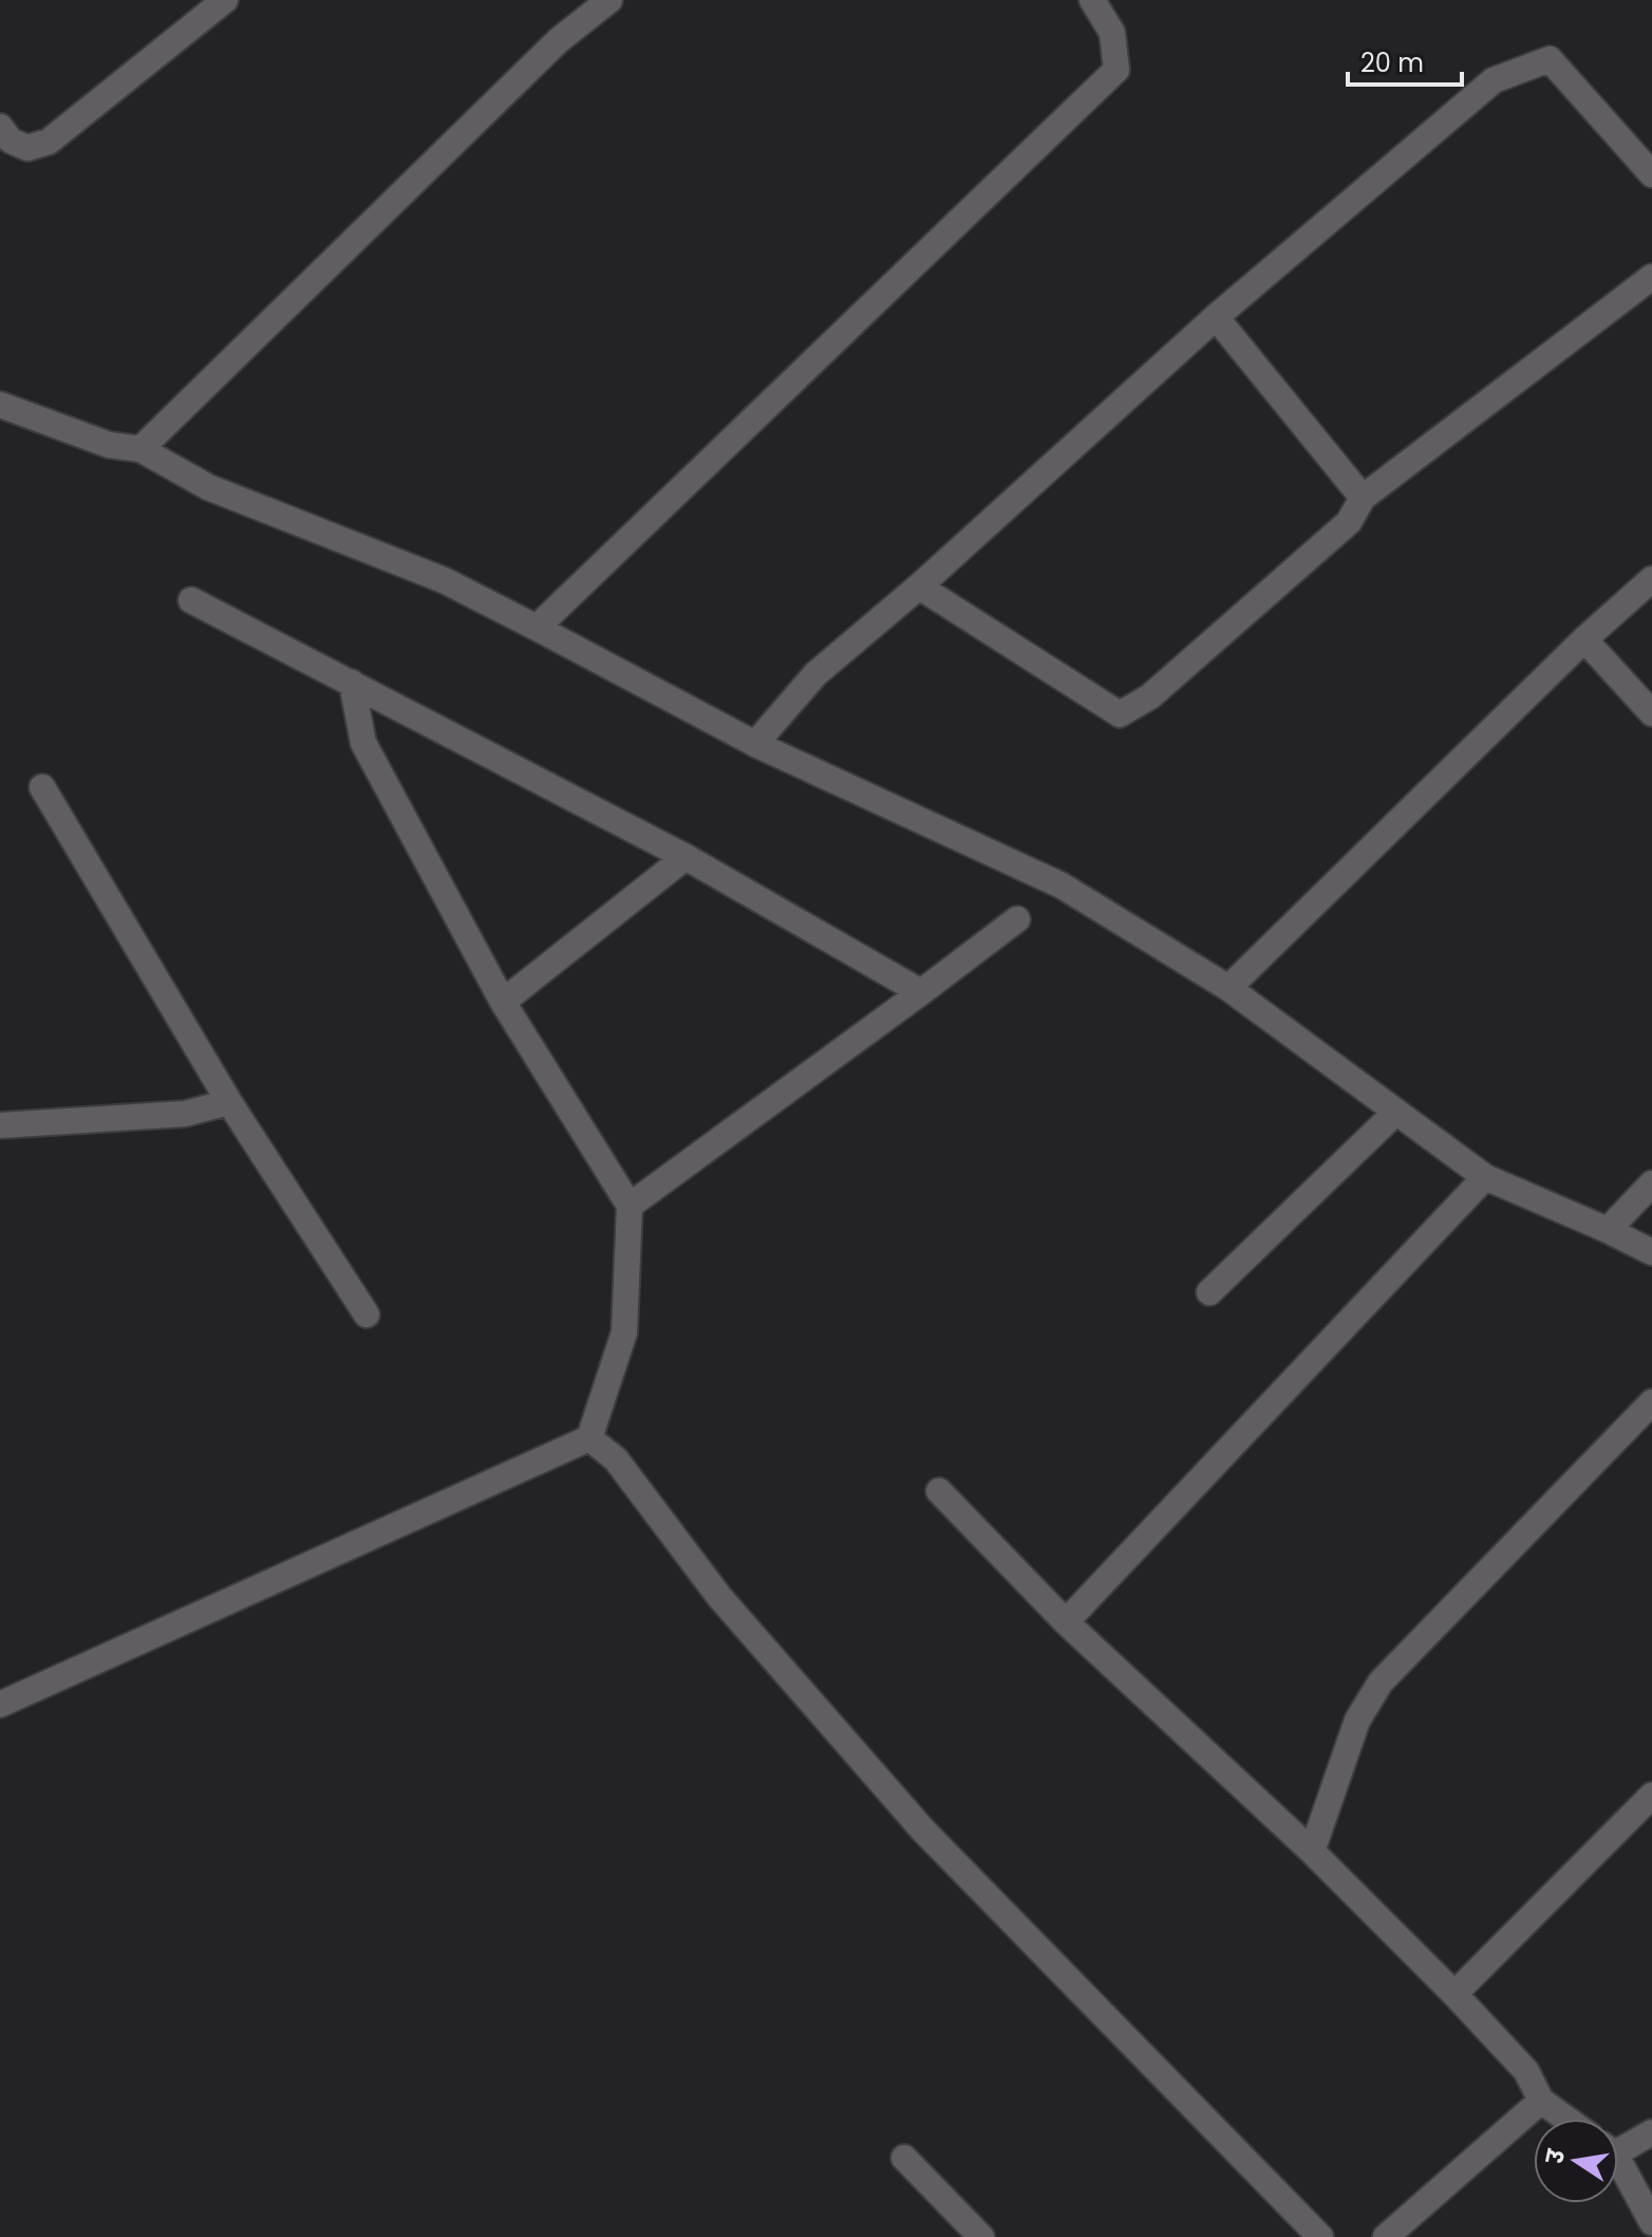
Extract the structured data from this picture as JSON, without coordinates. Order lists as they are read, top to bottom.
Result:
{
  "scale_bar": "20 m",
  "north": "left"
}
